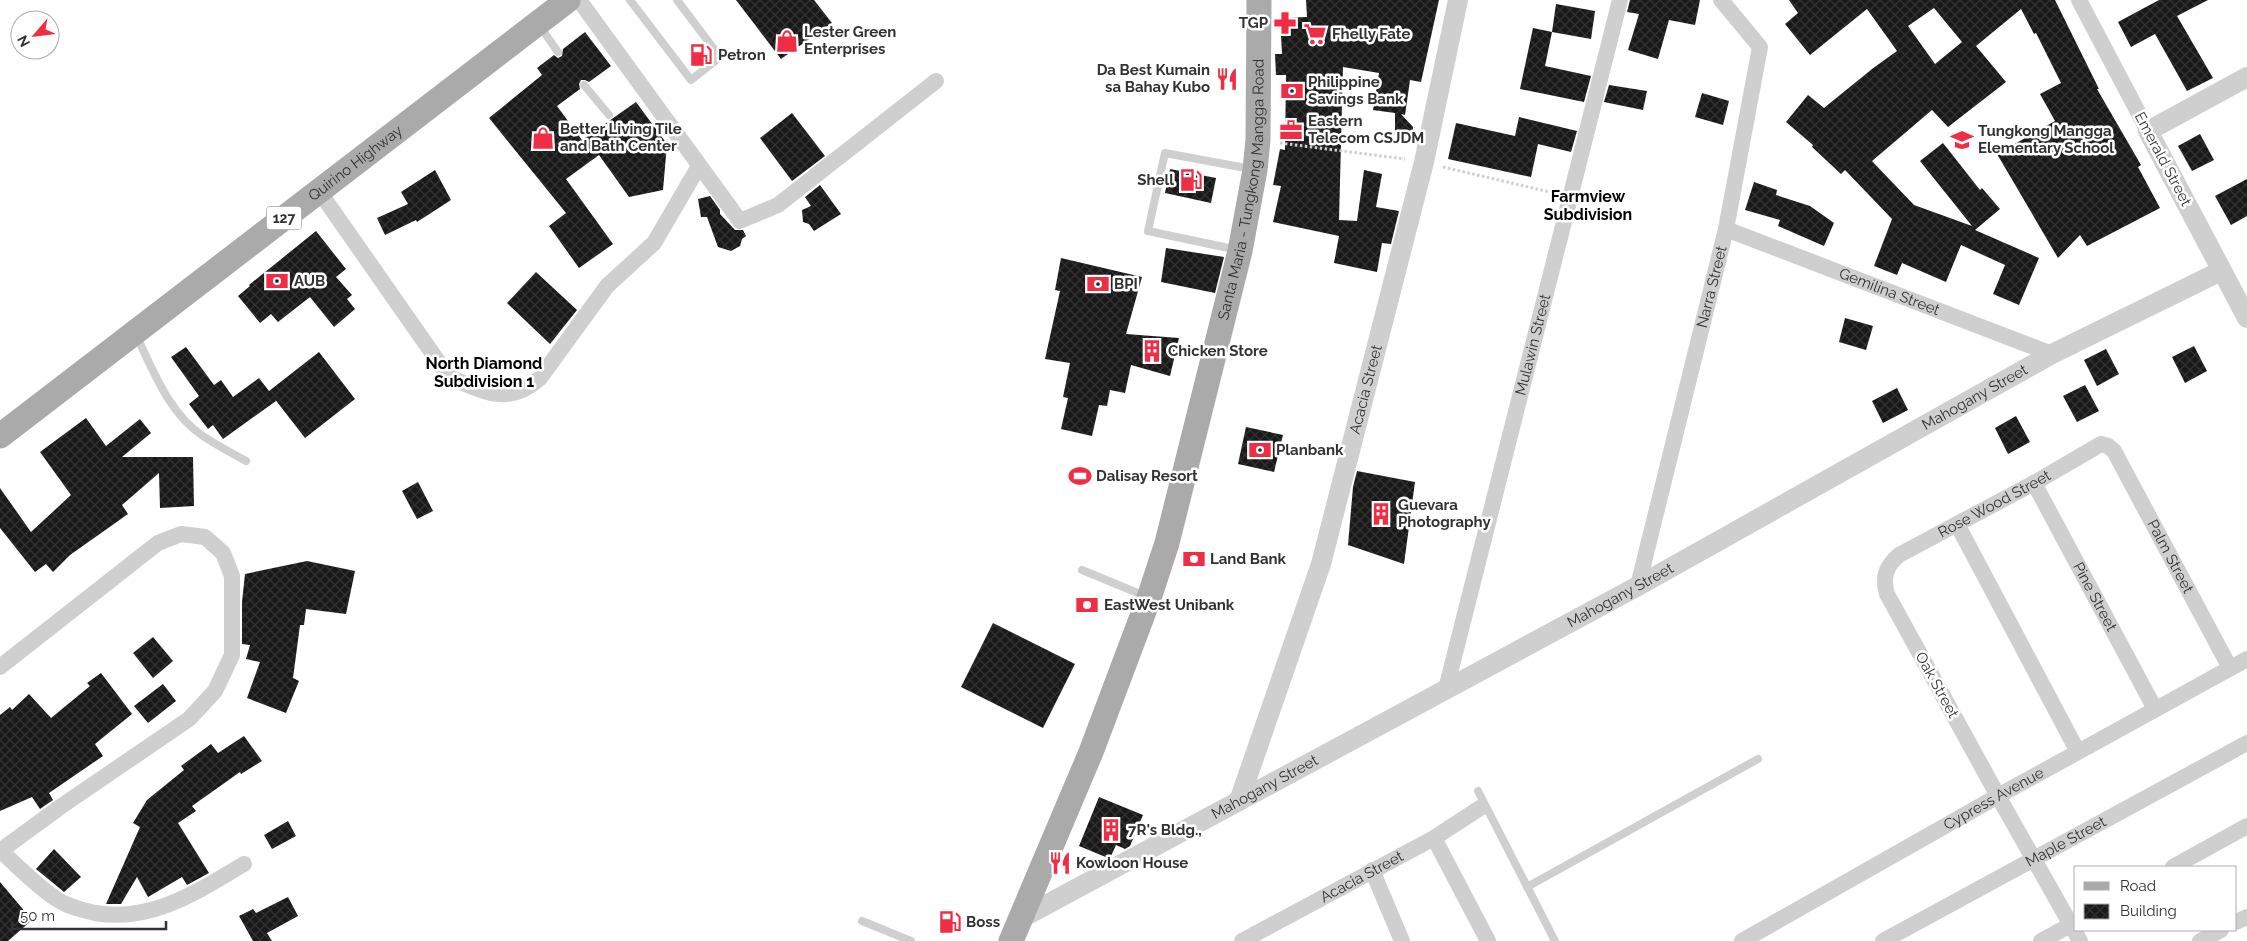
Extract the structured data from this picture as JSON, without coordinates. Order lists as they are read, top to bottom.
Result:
{
  "streets": {
    "main road": ["Quirino Highway", "Santa Maria - Tungkong Mangga Road", "127"],
    "street": [
      "Emerald Street",
      "Narra Street",
      "Gemilina Street",
      "Mulawin Street",
      "Acacia Street",
      "Mahogany Street",
      "Rose Wood Street",
      "Palm Street",
      "Pine Street",
      "Oak Street",
      "Cypress Avenue",
      "Maple Street"
    ]
  },
  "crossings": [
    ["Emerald Street", "Mahogany Street"],
    ["Santa Maria - Tungkong Mangga Road", "Mahogany Street"],
    ["Narra Street", "Gemilina Street"],
    ["Narra Street", "Mahogany Street"],
    ["Gemilina Street", "Mahogany Street"],
    ["Mulawin Street", "Mahogany Street"],
    ["Acacia Street", "Mahogany Street"],
    ["Rose Wood Street", "Palm Street"],
    ["Rose Wood Street", "Pine Street"],
    ["Rose Wood Street", "Oak Street"],
    ["Palm Street", "Cypress Avenue"],
    ["Pine Street", "Cypress Avenue"],
    ["Oak Street", "Cypress Avenue"]
  ],
  "districts": ["Farmview Subdivision", "North Diamond Subdivision 1"],
  "places": {
    "pharmacy": ["TGP"],
    "supermarket": ["Fhelly Fate"],
    "shop": ["Lester Green Enterprises", "Better Living Tile and Bath Center"],
    "fuel station": ["Petron", "Shell", "Boss"],
    "restaurant": ["Da Best Kumain sa Bahay Kubo", "Kowloon House"],
    "bank": [
      "Philippine Savings Bank",
      "AUB",
      "BPI",
      "Planbank",
      "Land Bank",
      "EastWest Unibank"
    ],
    "office": ["Eastern Telecom CSJDM"],
    "school or university": ["Tungkong Mangga Elementary School"],
    "building": ["Chicken Store", "Guevara Photography", "7R's Bldg.,"],
    "sports": ["Dalisay Resort"]
  },
  "legend": ["Road", "Building"],
  "scale_bar": "50 m",
  "north": "bottom left"
}
